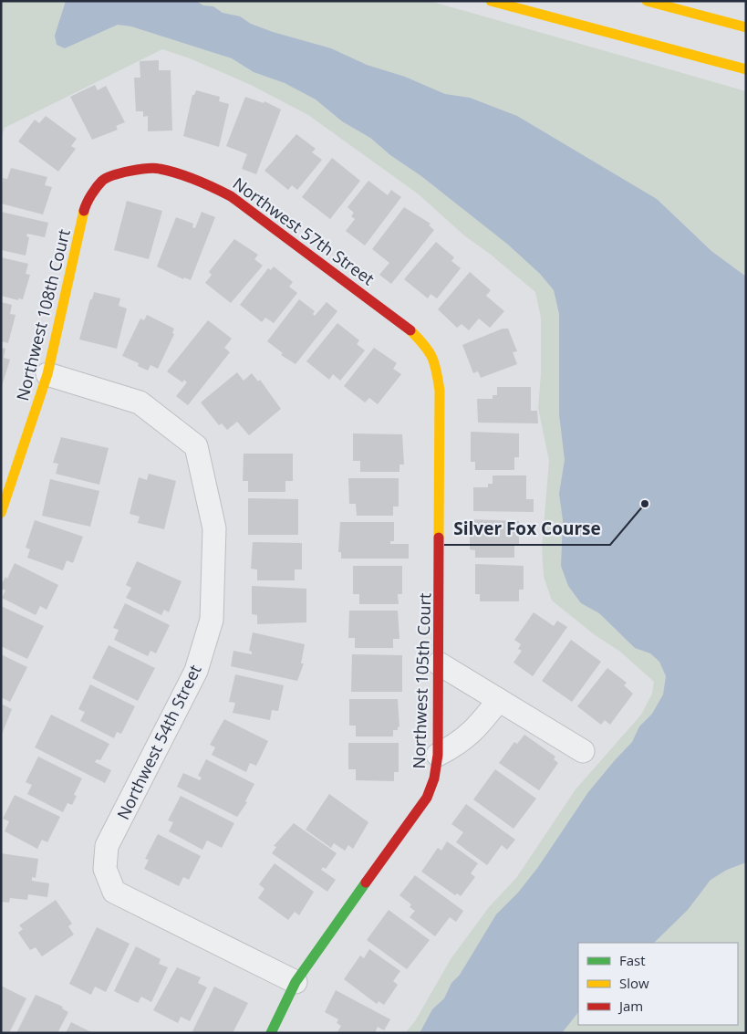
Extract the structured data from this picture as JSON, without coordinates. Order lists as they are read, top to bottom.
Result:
{
  "streets": {
    "street": [
      "Northwest 57th Street",
      "Northwest 108th Court",
      "Northwest 105th Court",
      "Northwest 54th Street"
    ]
  },
  "crossings": [
    ["Northwest 57th Street", "Northwest 108th Court"],
    ["Northwest 57th Street", "Northwest 105th Court"],
    ["Northwest 108th Court", "Northwest 54th Street"],
    ["Northwest 105th Court", "Northwest 54th Street"]
  ],
  "places": ["Silver Fox Course"],
  "legend": ["Fast", "Slow", "Jam"]
}
